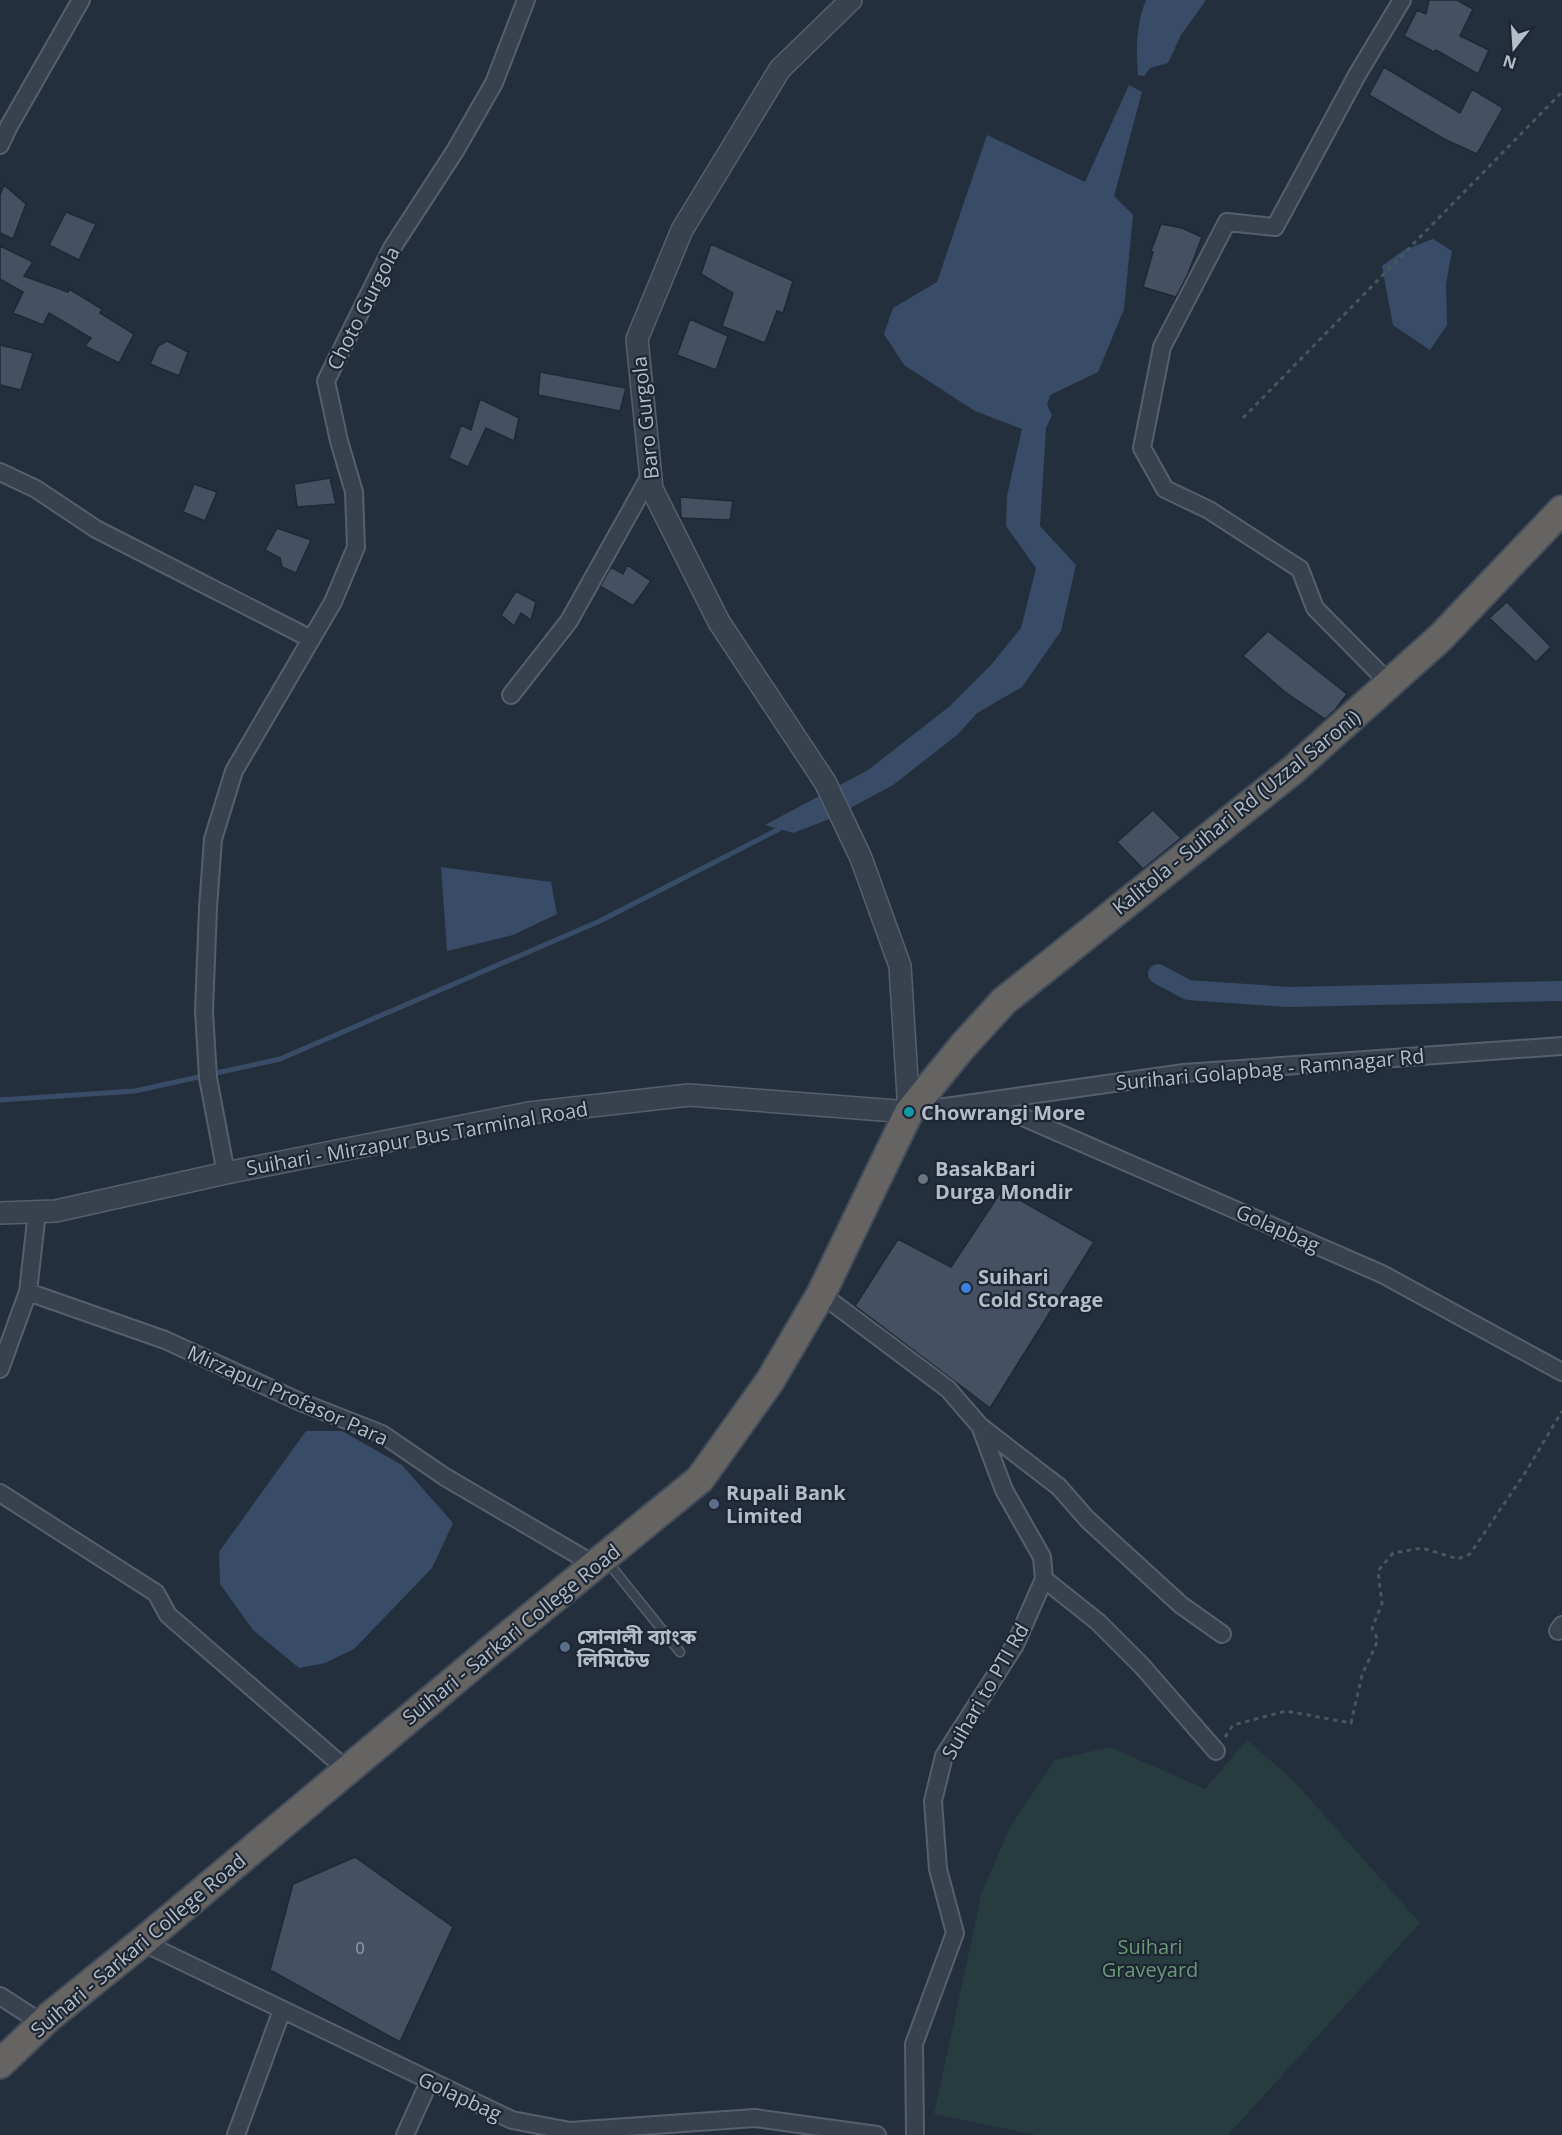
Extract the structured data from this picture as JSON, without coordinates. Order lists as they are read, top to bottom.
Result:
{
  "streets": {
    "highway": ["Kalitola - Suihari Rd (Uzzal Saroni)", "Suihari - Sarkari College Road"],
    "street": [
      "Choto Gurgola",
      "Baro Gurgola",
      "Surihari Golapbag - Ramnagar Rd",
      "Suihari - Mirzapur Bus Tarminal Road",
      "Golapbag",
      "Mirzapur Profasor Para",
      "Suihari to PTI Rd"
    ]
  },
  "crossings": [
    ["Choto Gurgola", "Suihari - Mirzapur Bus Tarminal Road"],
    ["Baro Gurgola", "Kalitola - Suihari Rd (Uzzal Saroni)"],
    ["Baro Gurgola", "Surihari Golapbag - Ramnagar Rd"],
    ["Baro Gurgola", "Suihari - Mirzapur Bus Tarminal Road"],
    ["Baro Gurgola", "Suihari - Sarkari College Road"],
    ["Kalitola - Suihari Rd (Uzzal Saroni)", "Surihari Golapbag - Ramnagar Rd"],
    ["Kalitola - Suihari Rd (Uzzal Saroni)", "Suihari - Mirzapur Bus Tarminal Road"],
    ["Kalitola - Suihari Rd (Uzzal Saroni)", "Suihari - Sarkari College Road"],
    ["Surihari Golapbag - Ramnagar Rd", "Suihari - Mirzapur Bus Tarminal Road"],
    ["Surihari Golapbag - Ramnagar Rd", "Golapbag"],
    ["Surihari Golapbag - Ramnagar Rd", "Suihari - Sarkari College Road"],
    ["Suihari - Mirzapur Bus Tarminal Road", "Suihari - Sarkari College Road"],
    ["Golapbag", "Suihari - Sarkari College Road"],
    ["Mirzapur Profasor Para", "Suihari - Sarkari College Road"]
  ],
  "parks": ["Suihari Graveyard"],
  "places": [
    "Chowrangi More",
    "BasakBari Durga Mondir",
    "Suihari Cold Storage",
    "Rupali Bank Limited",
    "সোনালী ব্যাংক লিমিটেড"
  ],
  "house_numbers": ["0"],
  "north": "bottom"
}
